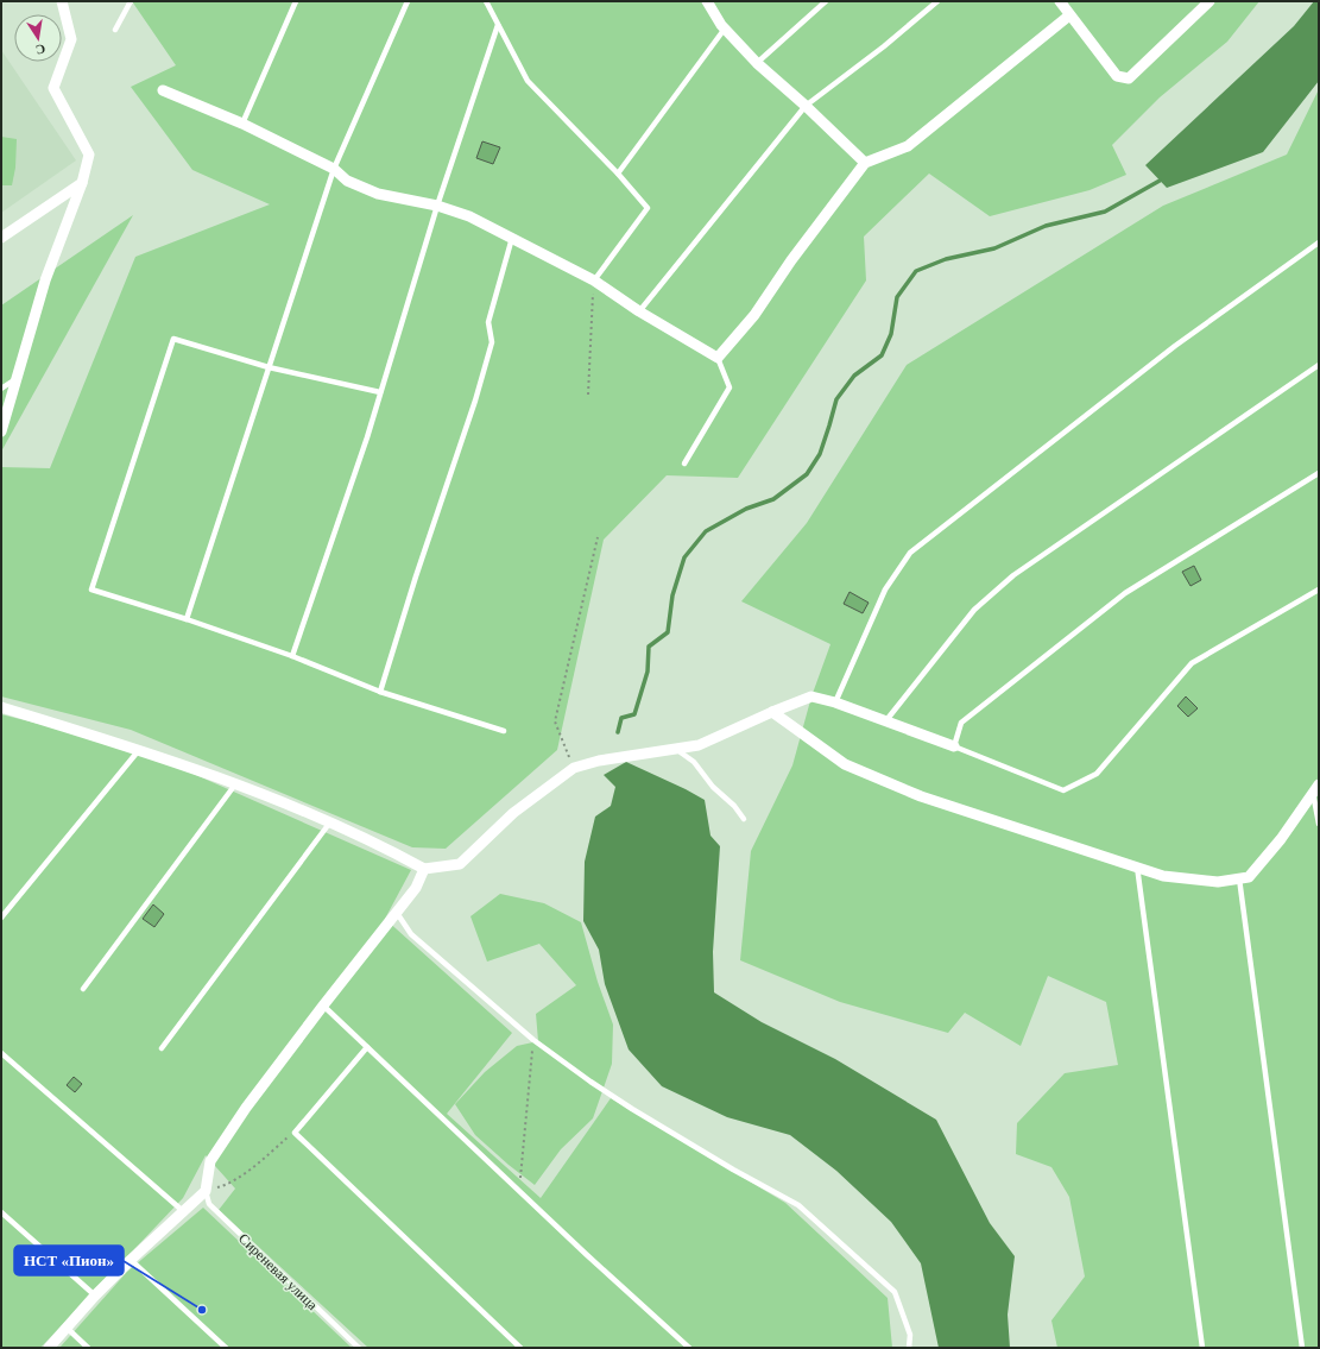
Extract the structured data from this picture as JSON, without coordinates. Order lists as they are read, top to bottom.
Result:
{
  "streets": {
    "lane": ["Сиреневая улица"]
  },
  "places": ["НСТ «Пион»"],
  "north": "bottom"
}
